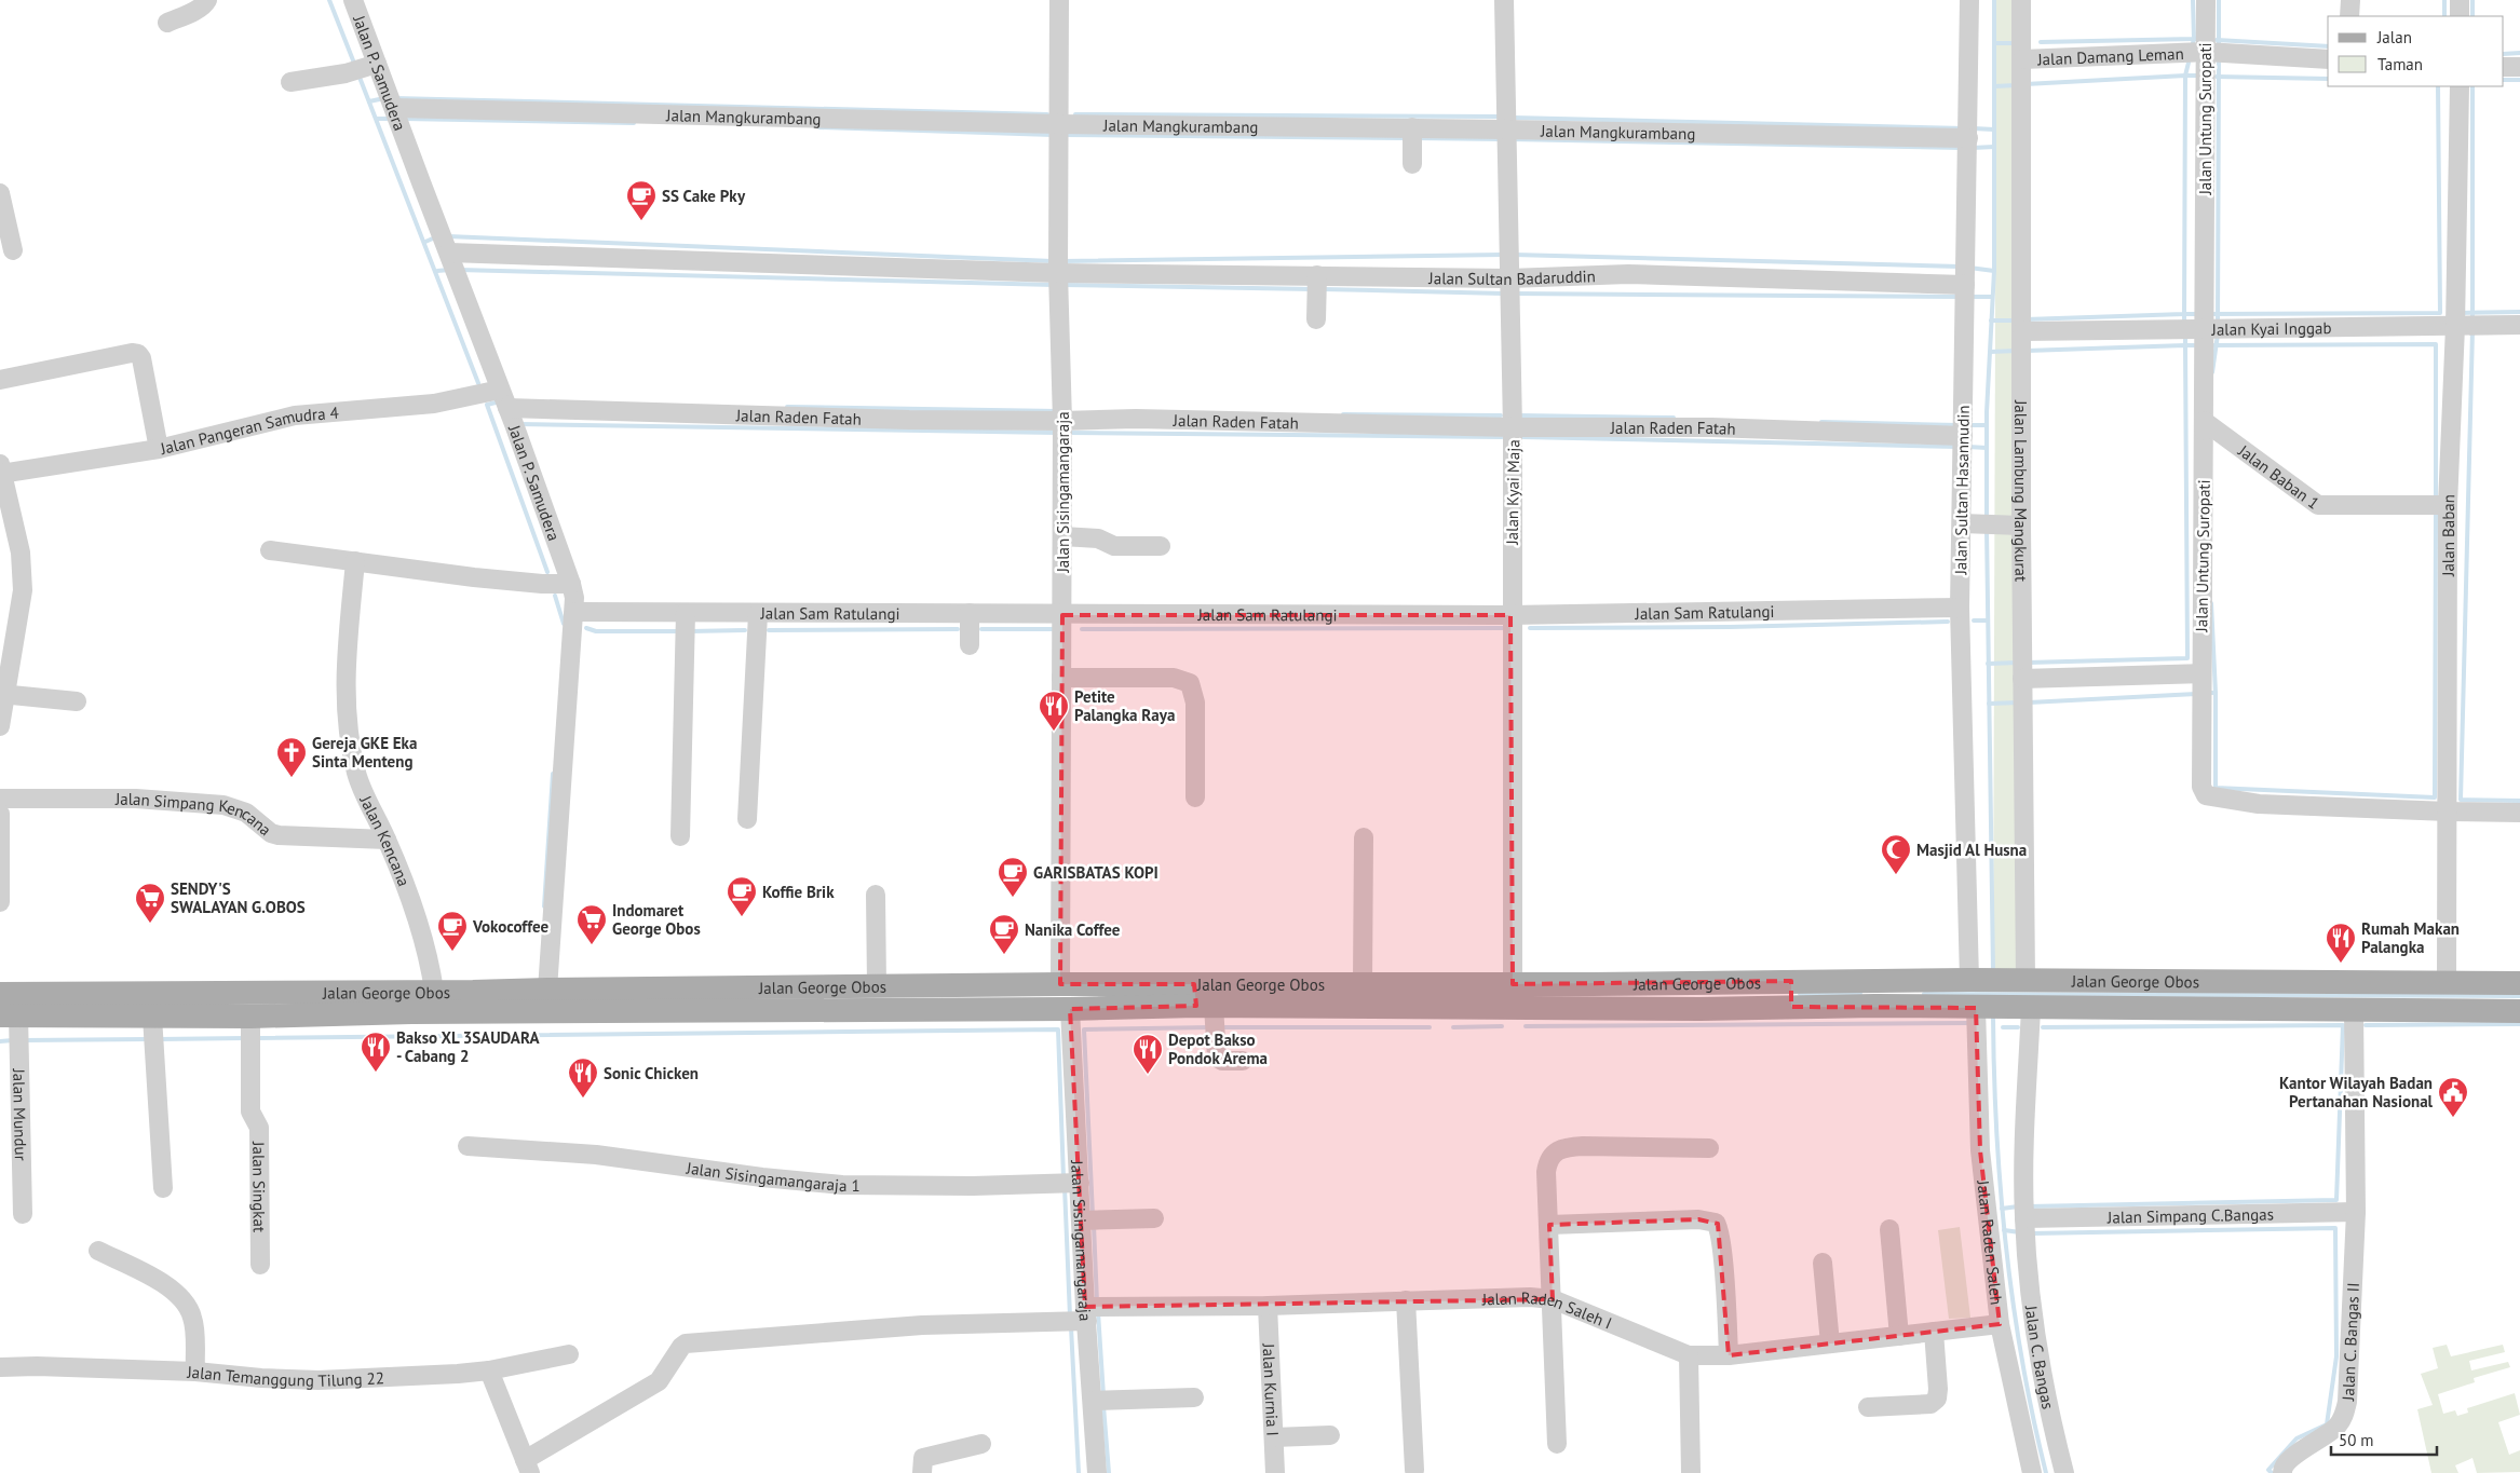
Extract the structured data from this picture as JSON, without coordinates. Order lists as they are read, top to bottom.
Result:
{
  "streets": {
    "main road": ["Jalan George Obos"],
    "street": [
      "Jalan Damang Leman",
      "Jalan P. Samudera",
      "Jalan Mangkurambang",
      "Jalan Untung Suropati",
      "Jalan Sultan Badaruddin",
      "Jalan Kyai Inggab",
      "Jalan Raden Fatah",
      "Jalan Pangeran Samudra 4",
      "Jalan Baban 1",
      "Jalan Sultan Hasannudin",
      "Jalan Lambung Mangkurat",
      "Jalan Sisingamangaraja",
      "Jalan Kyai Maja",
      "Jalan Baban",
      "Jalan Sam Ratulangi",
      "Jalan Simpang Kencana",
      "Jalan Kencana",
      "Jalan Mundur",
      "Jalan Sisingamangaraja 1",
      "Jalan Singkat",
      "Jalan Simpang C.Bangas",
      "Jalan Raden Saleh",
      "Jalan Raden Saleh I",
      "Jalan C. Bangas II",
      "Jalan C. Bangas",
      "Jalan Temanggung Tilung 22",
      "Jalan Kurnia I"
    ]
  },
  "crossings": [
    ["Jalan Damang Leman", "Jalan Untung Suropati"],
    ["Jalan Damang Leman", "Jalan Lambung Mangkurat"],
    ["Jalan P. Samudera", "Jalan Mangkurambang"],
    ["Jalan P. Samudera", "Jalan Sultan Badaruddin"],
    ["Jalan P. Samudera", "Jalan Raden Fatah"],
    ["Jalan P. Samudera", "Jalan Pangeran Samudra 4"],
    ["Jalan P. Samudera", "Jalan Sam Ratulangi"],
    ["Jalan P. Samudera", "Jalan George Obos"],
    ["Jalan Mangkurambang", "Jalan Sultan Hasannudin"],
    ["Jalan Mangkurambang", "Jalan Sisingamangaraja"],
    ["Jalan Mangkurambang", "Jalan Kyai Maja"],
    ["Jalan Untung Suropati", "Jalan Kyai Inggab"],
    ["Jalan Untung Suropati", "Jalan Baban 1"],
    ["Jalan Untung Suropati", "Jalan Baban"],
    ["Jalan Sultan Badaruddin", "Jalan Sultan Hasannudin"],
    ["Jalan Sultan Badaruddin", "Jalan Sisingamangaraja"],
    ["Jalan Sultan Badaruddin", "Jalan Kyai Maja"],
    ["Jalan Kyai Inggab", "Jalan Lambung Mangkurat"],
    ["Jalan Kyai Inggab", "Jalan Baban"],
    ["Jalan Raden Fatah", "Jalan Sultan Hasannudin"],
    ["Jalan Raden Fatah", "Jalan Sisingamangaraja"],
    ["Jalan Raden Fatah", "Jalan Kyai Maja"],
    ["Jalan Baban 1", "Jalan Baban"],
    ["Jalan Sultan Hasannudin", "Jalan Sam Ratulangi"],
    ["Jalan Sultan Hasannudin", "Jalan George Obos"],
    ["Jalan Lambung Mangkurat", "Jalan George Obos"],
    ["Jalan Sisingamangaraja", "Jalan Sam Ratulangi"],
    ["Jalan Sisingamangaraja", "Jalan George Obos"],
    ["Jalan Sisingamangaraja", "Jalan Sisingamangaraja 1"],
    ["Jalan Sisingamangaraja", "Jalan Raden Saleh I"],
    ["Jalan Kyai Maja", "Jalan Sam Ratulangi"],
    ["Jalan Kyai Maja", "Jalan George Obos"],
    ["Jalan Baban", "Jalan George Obos"],
    ["Jalan Simpang Kencana", "Jalan Kencana"],
    ["Jalan Kencana", "Jalan George Obos"],
    ["Jalan George Obos", "Jalan Mundur"],
    ["Jalan George Obos", "Jalan Singkat"],
    ["Jalan George Obos", "Jalan Raden Saleh"],
    ["Jalan George Obos", "Jalan C. Bangas II"],
    ["Jalan George Obos", "Jalan C. Bangas"],
    ["Jalan Simpang C.Bangas", "Jalan C. Bangas II"],
    ["Jalan Simpang C.Bangas", "Jalan C. Bangas"],
    ["Jalan Raden Saleh", "Jalan Raden Saleh I"],
    ["Jalan Raden Saleh I", "Jalan Kurnia I"]
  ],
  "places": {
    "cafe": [
      "SS Cake Pky",
      "GARISBATAS KOPI",
      "Koffie Brik",
      "Vokocoffee",
      "Nanika Coffee"
    ],
    "restaurant": [
      "Petite Palangka Raya",
      "Rumah Makan Palangka",
      "Bakso XL 3SAUDARA - Cabang 2",
      "Depot Bakso Pondok Arema",
      "Sonic Chicken"
    ],
    "church": ["Gereja GKE Eka Sinta Menteng"],
    "mosque": ["Masjid Al Husna"],
    "supermarket": ["SENDY'S SWALAYAN G.OBOS", "Indomaret George Obos"],
    "public building": ["Kantor Wilayah Badan Pertanahan Nasional"]
  },
  "legend": ["Jalan", "Taman"],
  "scale_bar": "50 m"
}
